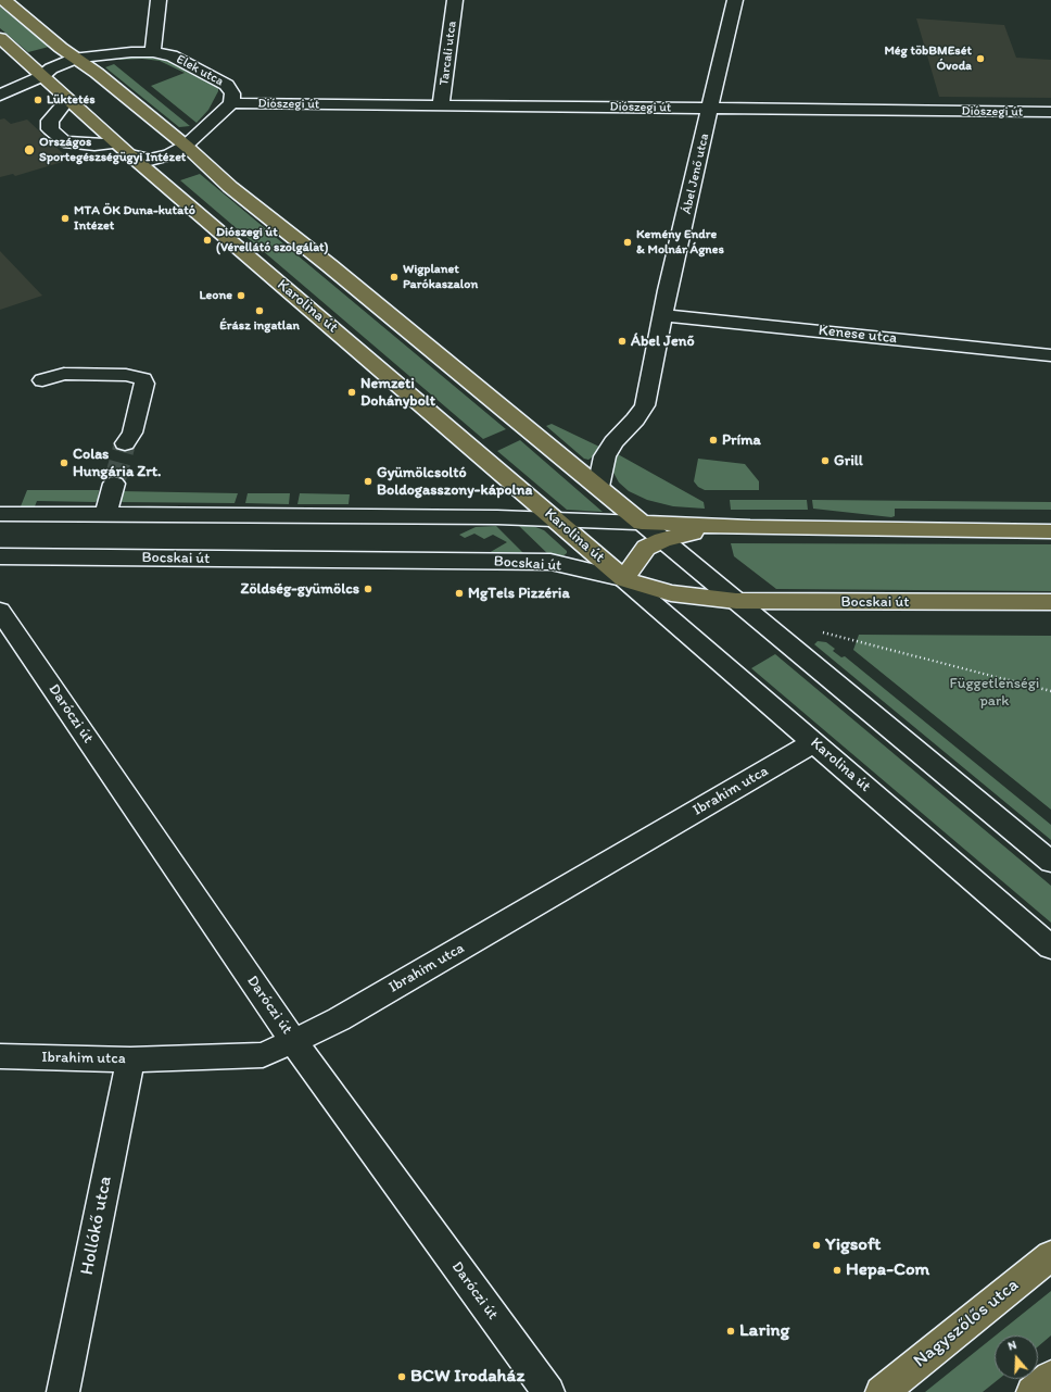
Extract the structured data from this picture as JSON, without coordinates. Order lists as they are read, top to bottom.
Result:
{
  "streets": {
    "main road": ["Karolina út", "Bocskai út", "Nagyszőlős utca"],
    "street": [
      "Tarcali utca",
      "Elek utca",
      "Diószegi út",
      "Ábel Jenő utca",
      "Kenese utca",
      "Daróczi út",
      "Ibrahim utca",
      "Hollókő utca"
    ]
  },
  "crossings": [
    ["Tarcali utca", "Diószegi út"],
    ["Elek utca", "Diószegi út"],
    ["Diószegi út", "Ábel Jenő utca"],
    ["Ábel Jenő utca", "Kenese utca"],
    ["Karolina út", "Bocskai út"],
    ["Karolina út", "Ibrahim utca"],
    ["Daróczi út", "Ibrahim utca"],
    ["Ibrahim utca", "Hollókő utca"]
  ],
  "parks": ["Függetlenségi park"],
  "places": [
    "Még töbBMEsét Óvoda",
    "Lüktetés",
    "Országos Sportegészségügyi Intézet",
    "MTA ÖK Duna-kutató Intézet",
    "Diószegi út (Vérellátó szolgálat)",
    "Kemény Endre & Molnár Ágnes",
    "Wigplanet Parókaszalon",
    "Leone",
    "Érász ingatlan",
    "Ábel Jenő",
    "Nemzeti Dohánybolt",
    "Príma",
    "Grill",
    "Colas Hungária Zrt.",
    "Gyümölcsoltó Boldogasszony-kápolna",
    "Zöldség-gyümölcs",
    "MgTels Pizzéria",
    "Yigsoft",
    "Hepa-Com",
    "Laring",
    "BCW Irodaház"
  ],
  "north": "top"
}
